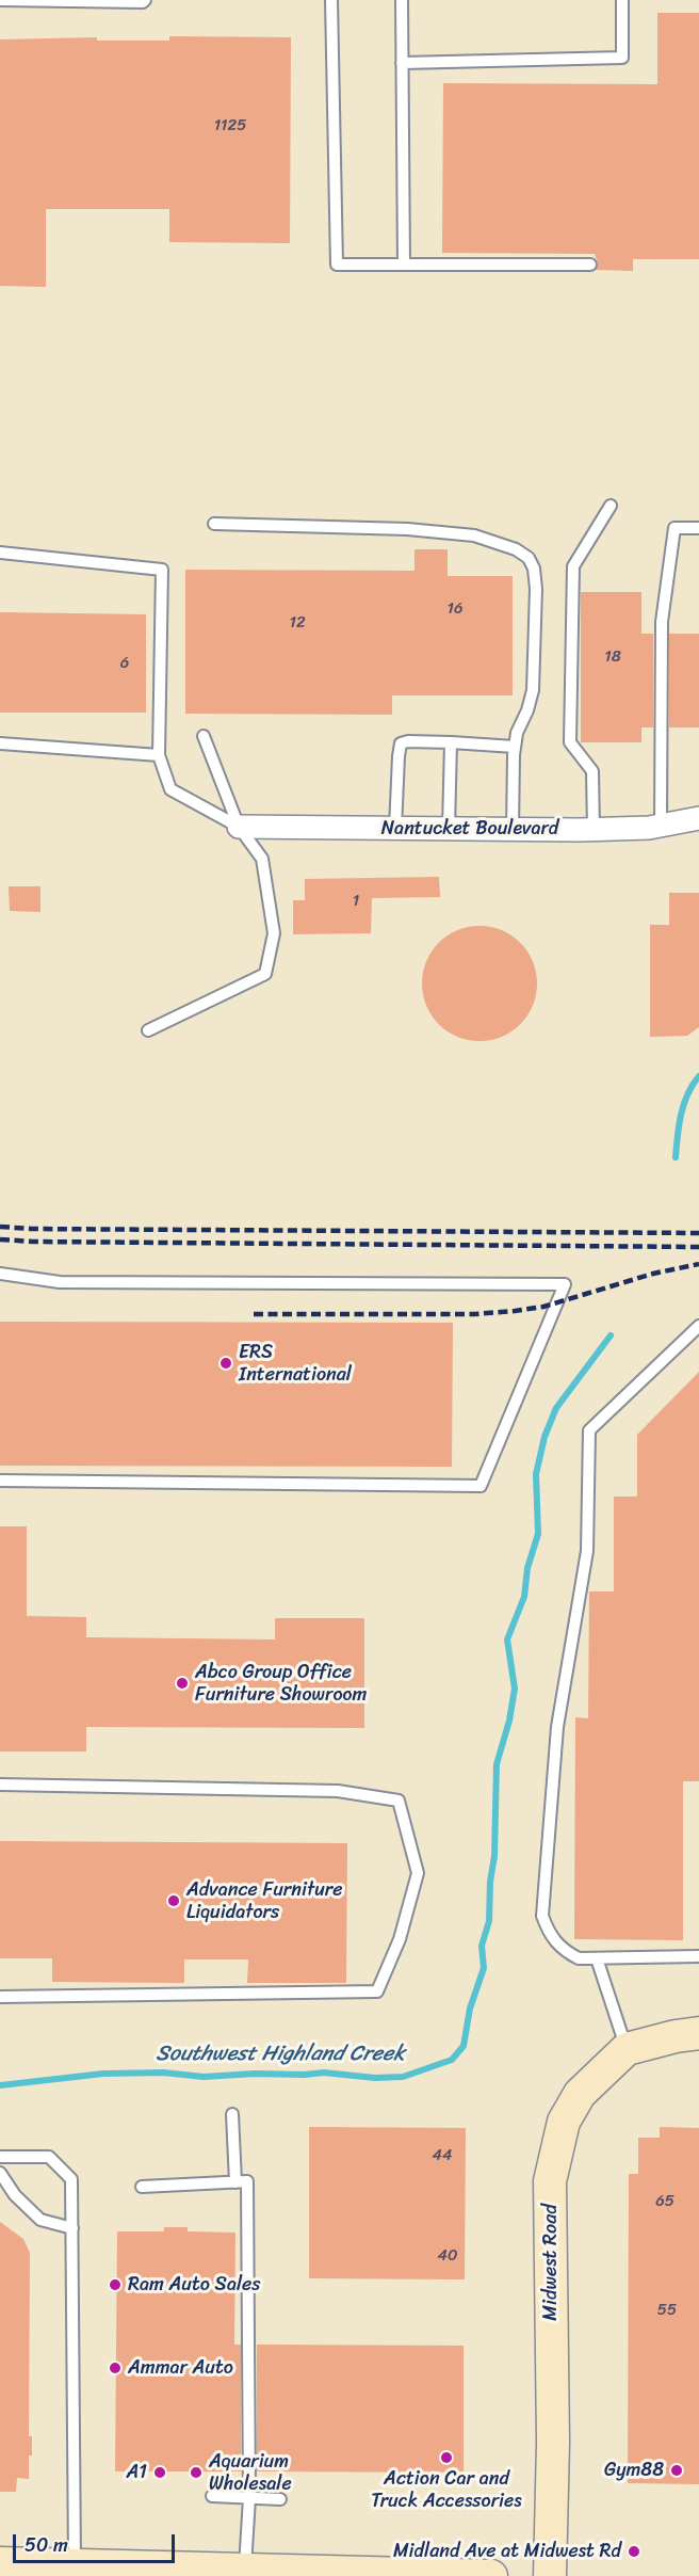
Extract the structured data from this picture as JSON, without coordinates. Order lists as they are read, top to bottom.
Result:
{
  "streets": {
    "street": ["Nantucket Boulevard", "Midwest Road"]
  },
  "water": ["Southwest Highland Creek"],
  "places": [
    "ERS International",
    "Abco Group Office Furniture Showroom",
    "Advance Furniture Liquidators",
    "Ram Auto Sales",
    "Ammar Auto",
    "Action Car and Truck Accessories",
    "Gym88",
    "A1",
    "Aquarium Wholesale",
    "Midland Ave at Midwest Rd"
  ],
  "house_numbers": [
    "1125",
    "16",
    "12",
    "18",
    "6",
    "1",
    "44",
    "65",
    "40",
    "55"
  ],
  "scale_bar": "50 m"
}
